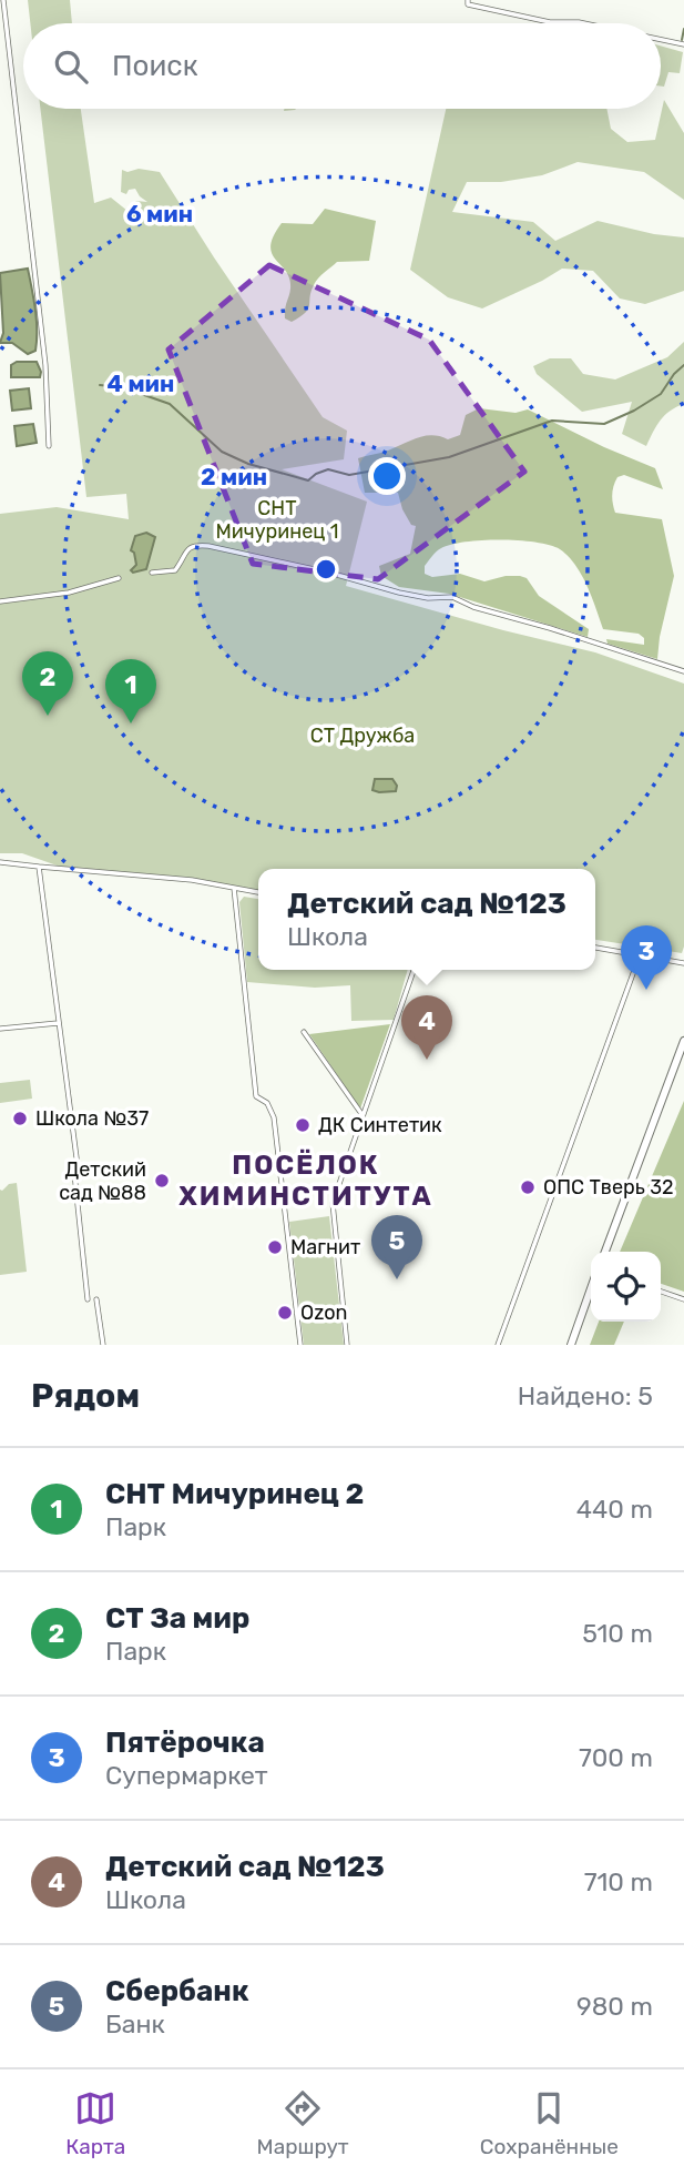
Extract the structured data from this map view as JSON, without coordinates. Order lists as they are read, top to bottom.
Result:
{
  "districts": ["ПОСЁЛОК ХИМИНСТИТУТА"],
  "parks": ["СНТ Мичуринец 1", "СТ Дружба"],
  "places": [
    "Школа №37",
    "ДК Синтетик",
    "Детский сад №88",
    "ОПС Тверь 32",
    "Магнит",
    "Ozon"
  ],
  "page": {
    "search": "Поиск",
    "pins": [
      "2",
      "1",
      "3",
      "4",
      "5"
    ],
    "popup": ["Детский сад №123", "Школа"],
    "heading": ["Рядом", "Найдено: 5"],
    "list": [
      {
        "mark": "1",
        "name": "СНТ Мичуринец 2",
        "note": "Парк",
        "value": "440 m"
      },
      {
        "mark": "2",
        "name": "СТ За мир",
        "note": "Парк",
        "value": "510 m"
      },
      {
        "mark": "3",
        "name": "Пятёрочка",
        "note": "Супермаркет",
        "value": "700 m"
      },
      {
        "mark": "4",
        "name": "Детский сад №123",
        "note": "Школа",
        "value": "710 m"
      },
      {
        "mark": "5",
        "name": "Сбербанк",
        "note": "Банк",
        "value": "980 m"
      }
    ],
    "nav": ["Карта", "Маршрут", "Сохранённые"]
  },
  "rings": ["6 мин", "4 мин", "2 мин"]
}
